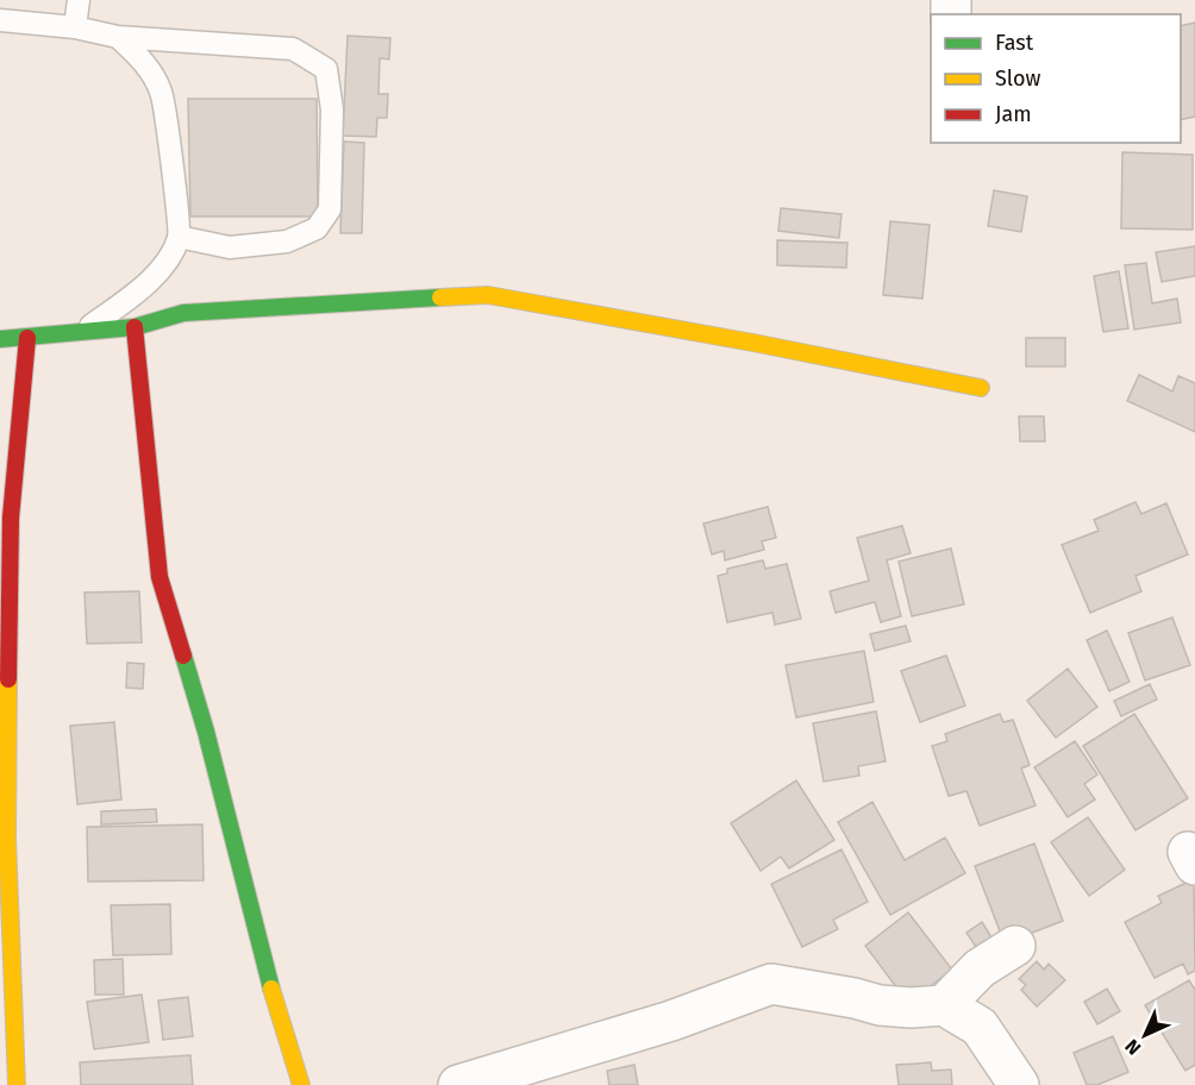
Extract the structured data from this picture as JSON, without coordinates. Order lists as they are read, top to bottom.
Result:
{
  "legend": ["Fast", "Slow", "Jam"],
  "north": "bottom left"
}
